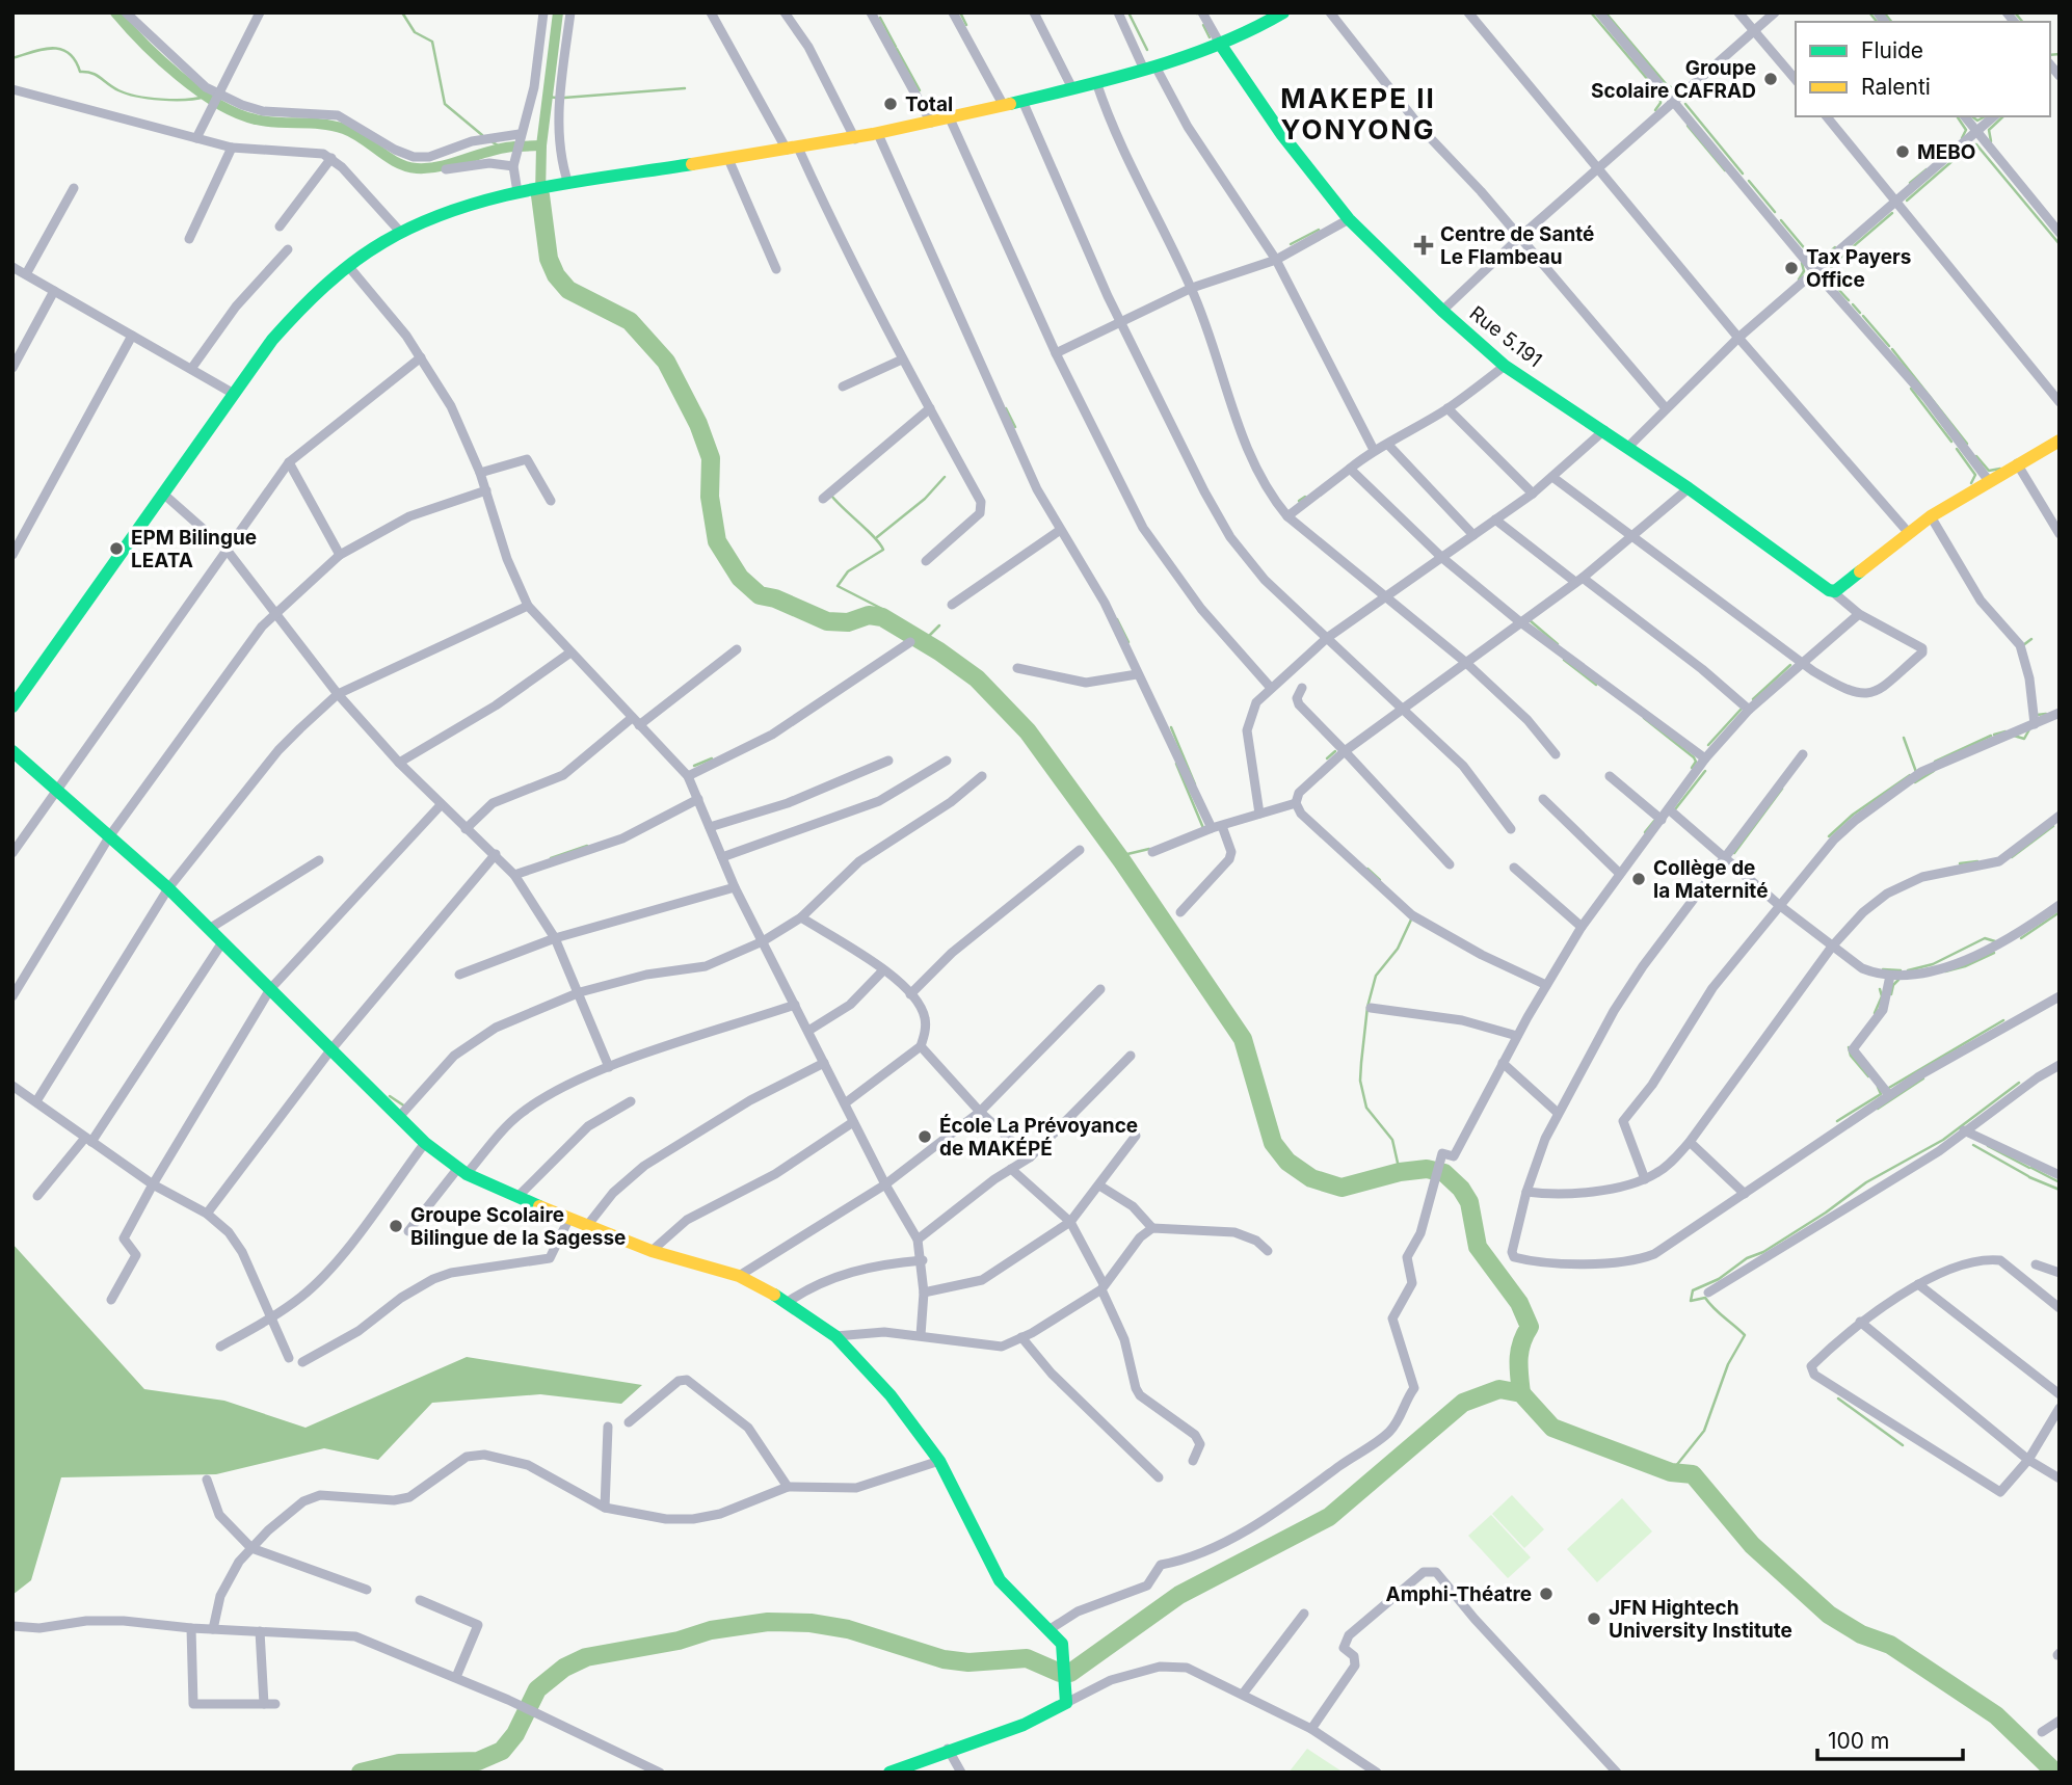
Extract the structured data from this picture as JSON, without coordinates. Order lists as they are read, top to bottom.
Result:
{
  "streets": {
    "street": ["Rue 5.191"]
  },
  "districts": ["MAKEPE II YONYONG"],
  "places": {
    "other": [
      "Groupe Scolaire CAFRAD",
      "Total",
      "MEBO",
      "Tax Payers Office",
      "EPM Bilingue LEATA",
      "Collège de la Maternité",
      "École La Prévoyance de MAKÉPÉ",
      "Groupe Scolaire Bilingue de la Sagesse",
      "Amphi-Théatre",
      "JFN Hightech University Institute"
    ],
    "health": ["Centre de Santé Le Flambeau"]
  },
  "legend": ["Fluide", "Ralenti"],
  "scale_bar": "100 m"
}
